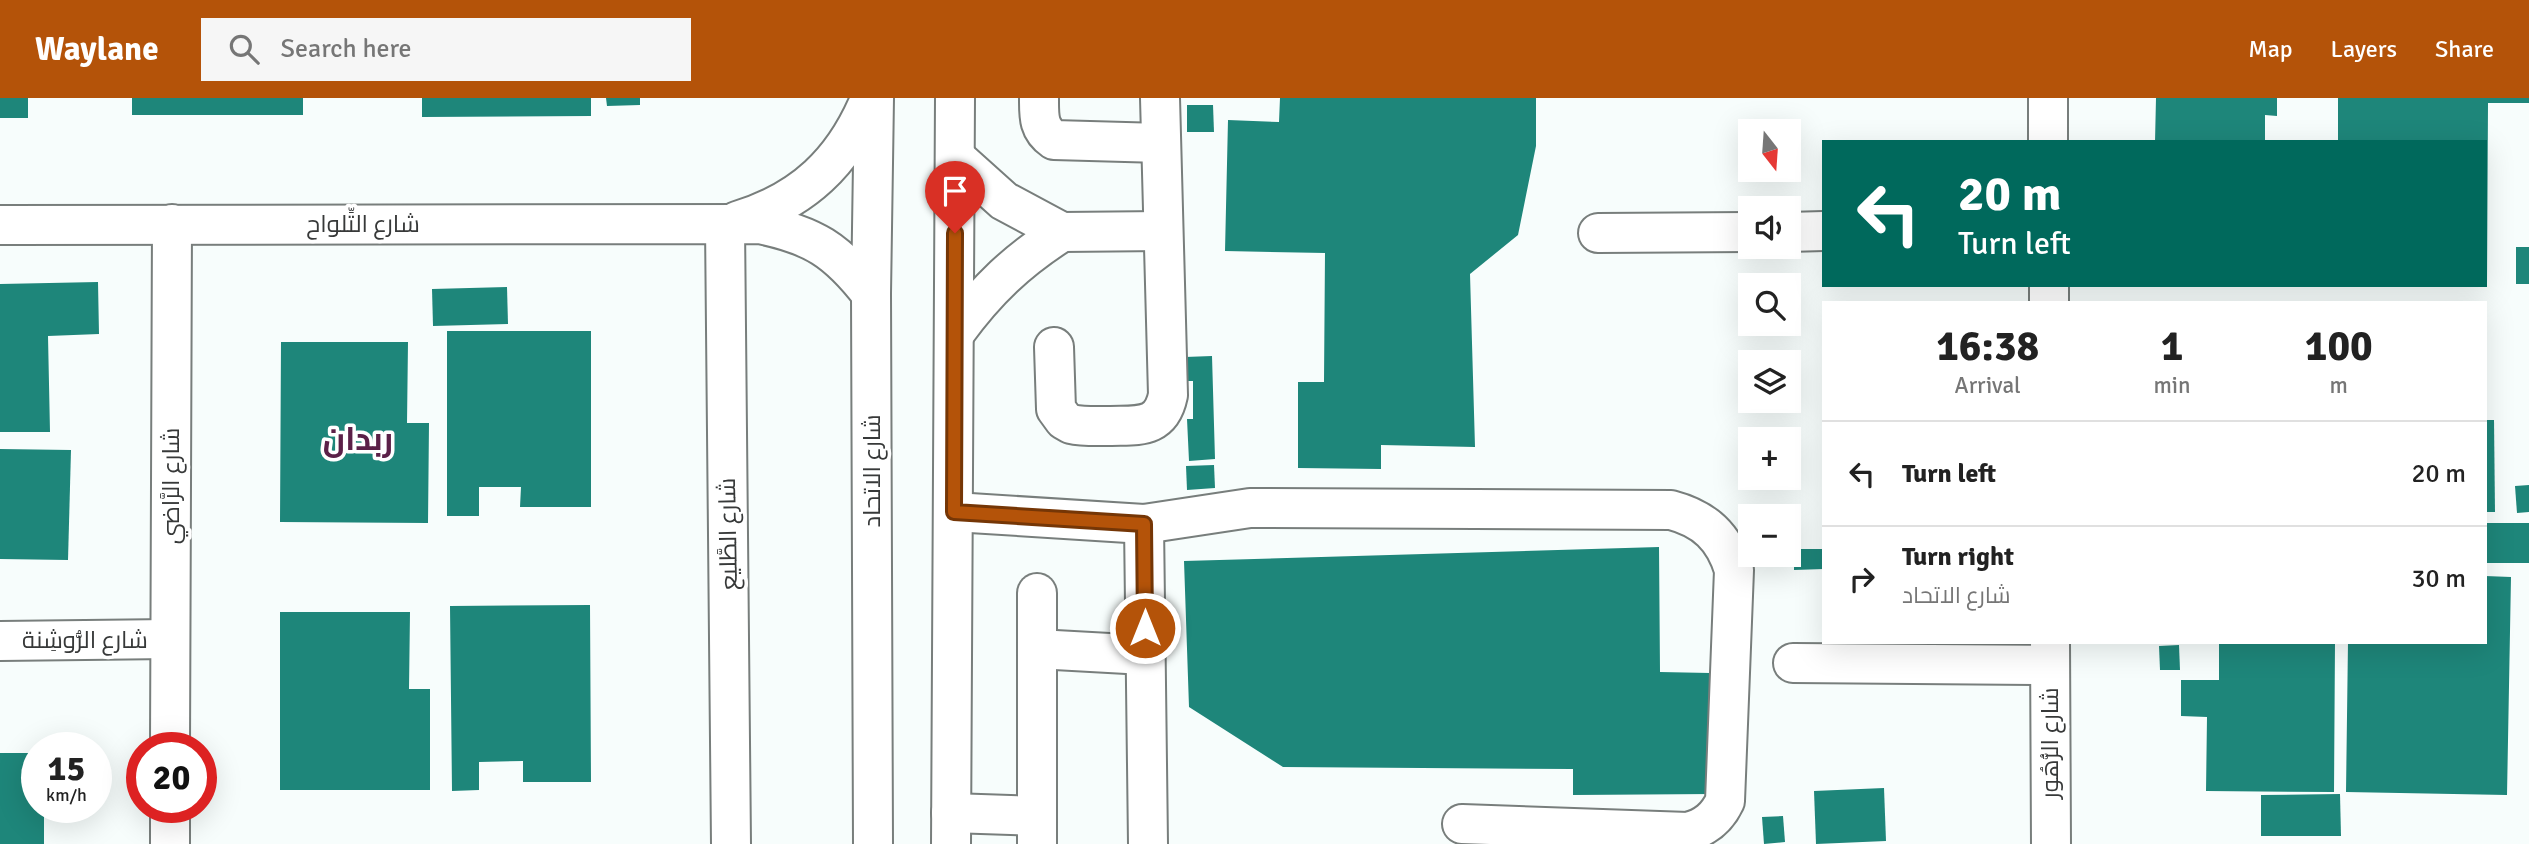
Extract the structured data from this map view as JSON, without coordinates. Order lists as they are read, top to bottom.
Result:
{
  "streets": {
    "street": [
      "شارع التِّلواح",
      "شارع الاتحاد",
      "شارع الرَّاضي",
      "شارع الطَّليع",
      "شارع الرُّوشِنة",
      "شارع الزُّهُور"
    ]
  },
  "crossings": [
    ["شارع التِّلواح", "شارع الاتحاد"],
    ["شارع التِّلواح", "شارع الرَّاضي"],
    ["شارع التِّلواح", "شارع الطَّليع"],
    ["شارع الرَّاضي", "شارع الرُّوشِنة"]
  ],
  "districts": ["ربدان"],
  "north": "bottom",
  "page": {
    "header": "Waylane",
    "search": "Search here",
    "nav": ["Map", "Layers", "Share"],
    "map_buttons": ["+", "−"],
    "turn": ["20 m", "Turn left"],
    "eta": [
      "16:38",
      "Arrival",
      "1",
      "min",
      "100",
      "m"
    ],
    "list": [
      {
        "name": "Turn left",
        "value": "20 m"
      },
      {
        "name": "Turn right",
        "note": "شارع الاتحاد",
        "value": "30 m"
      }
    ],
    "speed": "15 km/h",
    "limit": "20"
  }
}
